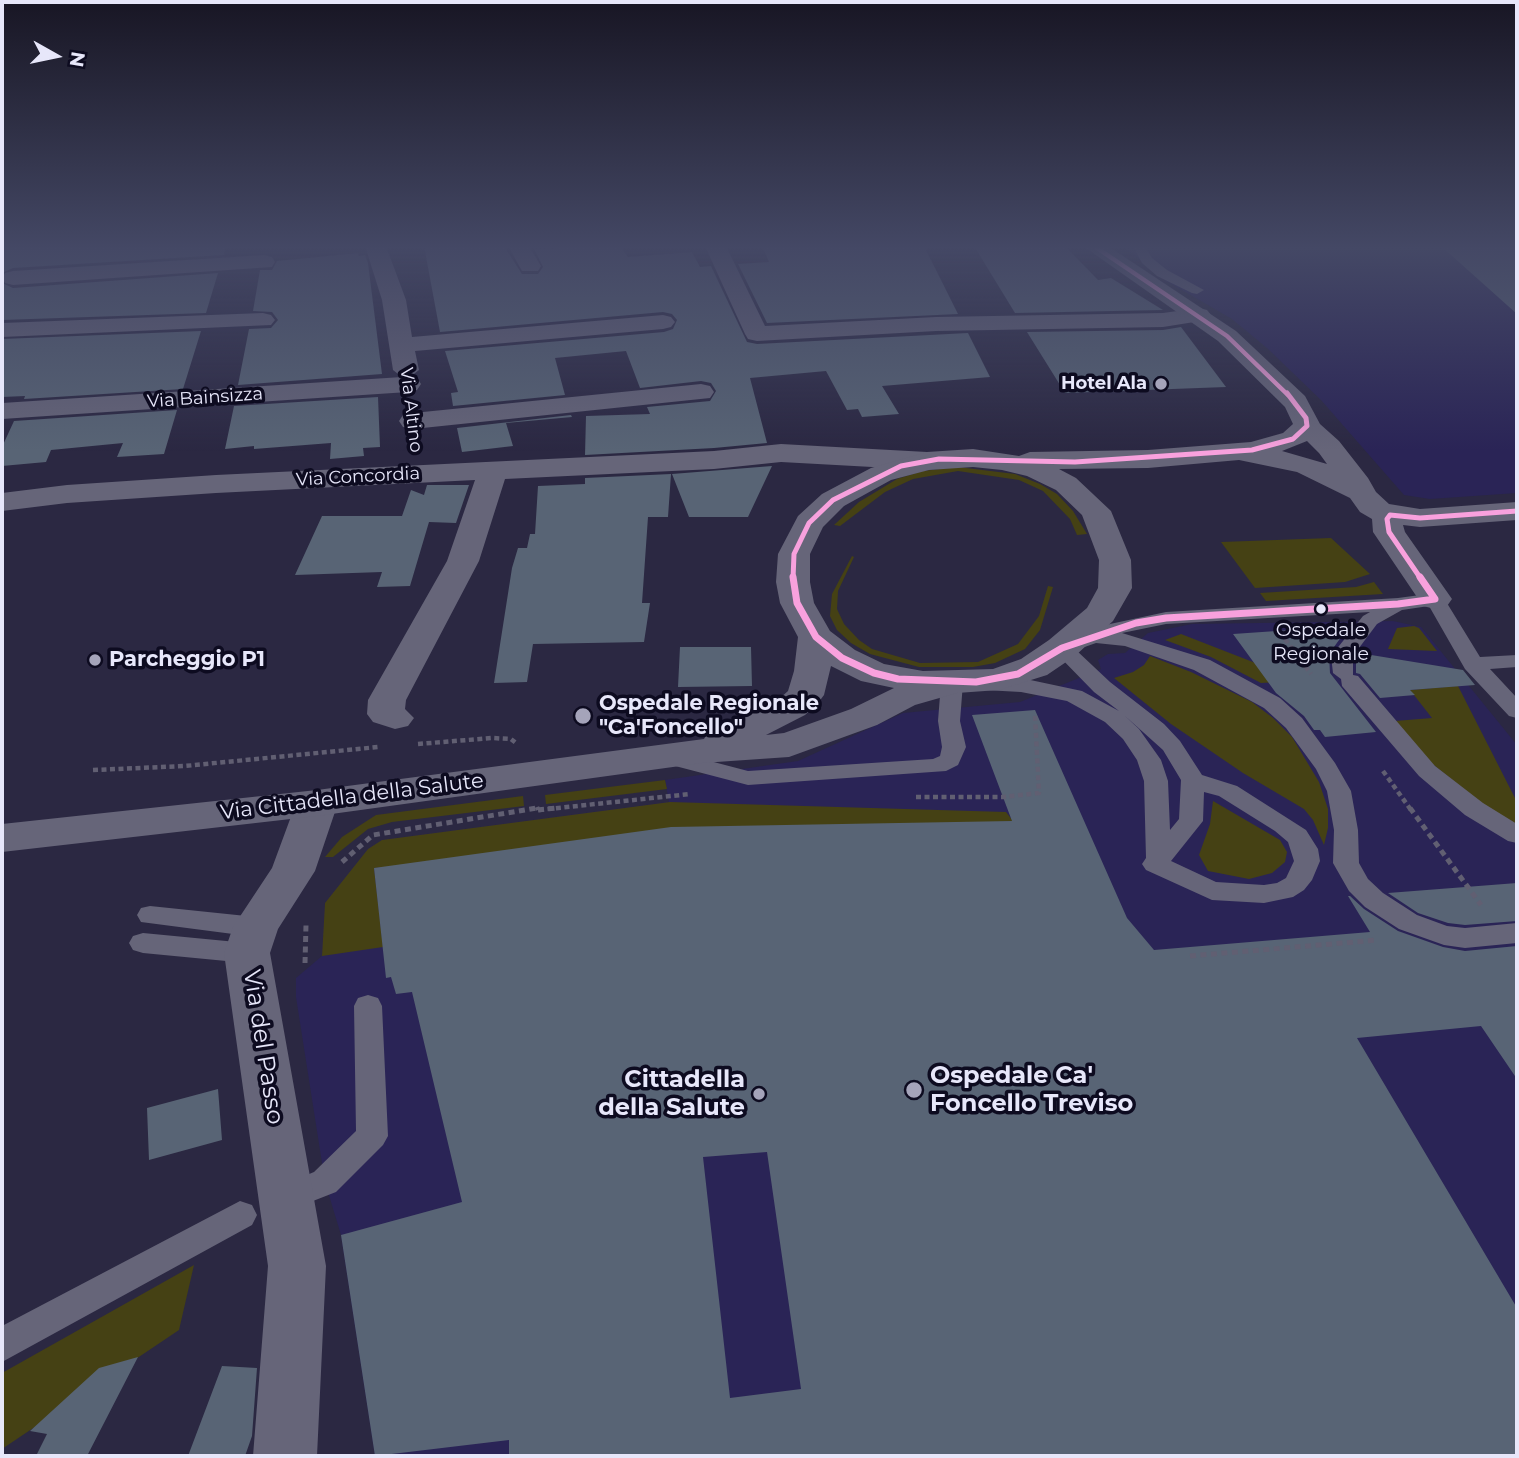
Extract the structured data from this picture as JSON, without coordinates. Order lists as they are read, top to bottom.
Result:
{
  "streets": {
    "street": [
      "Via Bainsizza",
      "Via Altino",
      "Via Concordia",
      "Via Cittadella della Salute",
      "Via del Passo"
    ]
  },
  "crossings": [
    ["Via Bainsizza", "Via Altino"],
    ["Via Altino", "Via Concordia"]
  ],
  "places": [
    "Hotel Ala",
    "Ospedale Regionale",
    "Parcheggio P1",
    "Ospedale Regionale \"Ca'Foncello\"",
    "Ospedale Ca' Foncello Treviso",
    "Cittadella della Salute"
  ],
  "north": "right"
}
